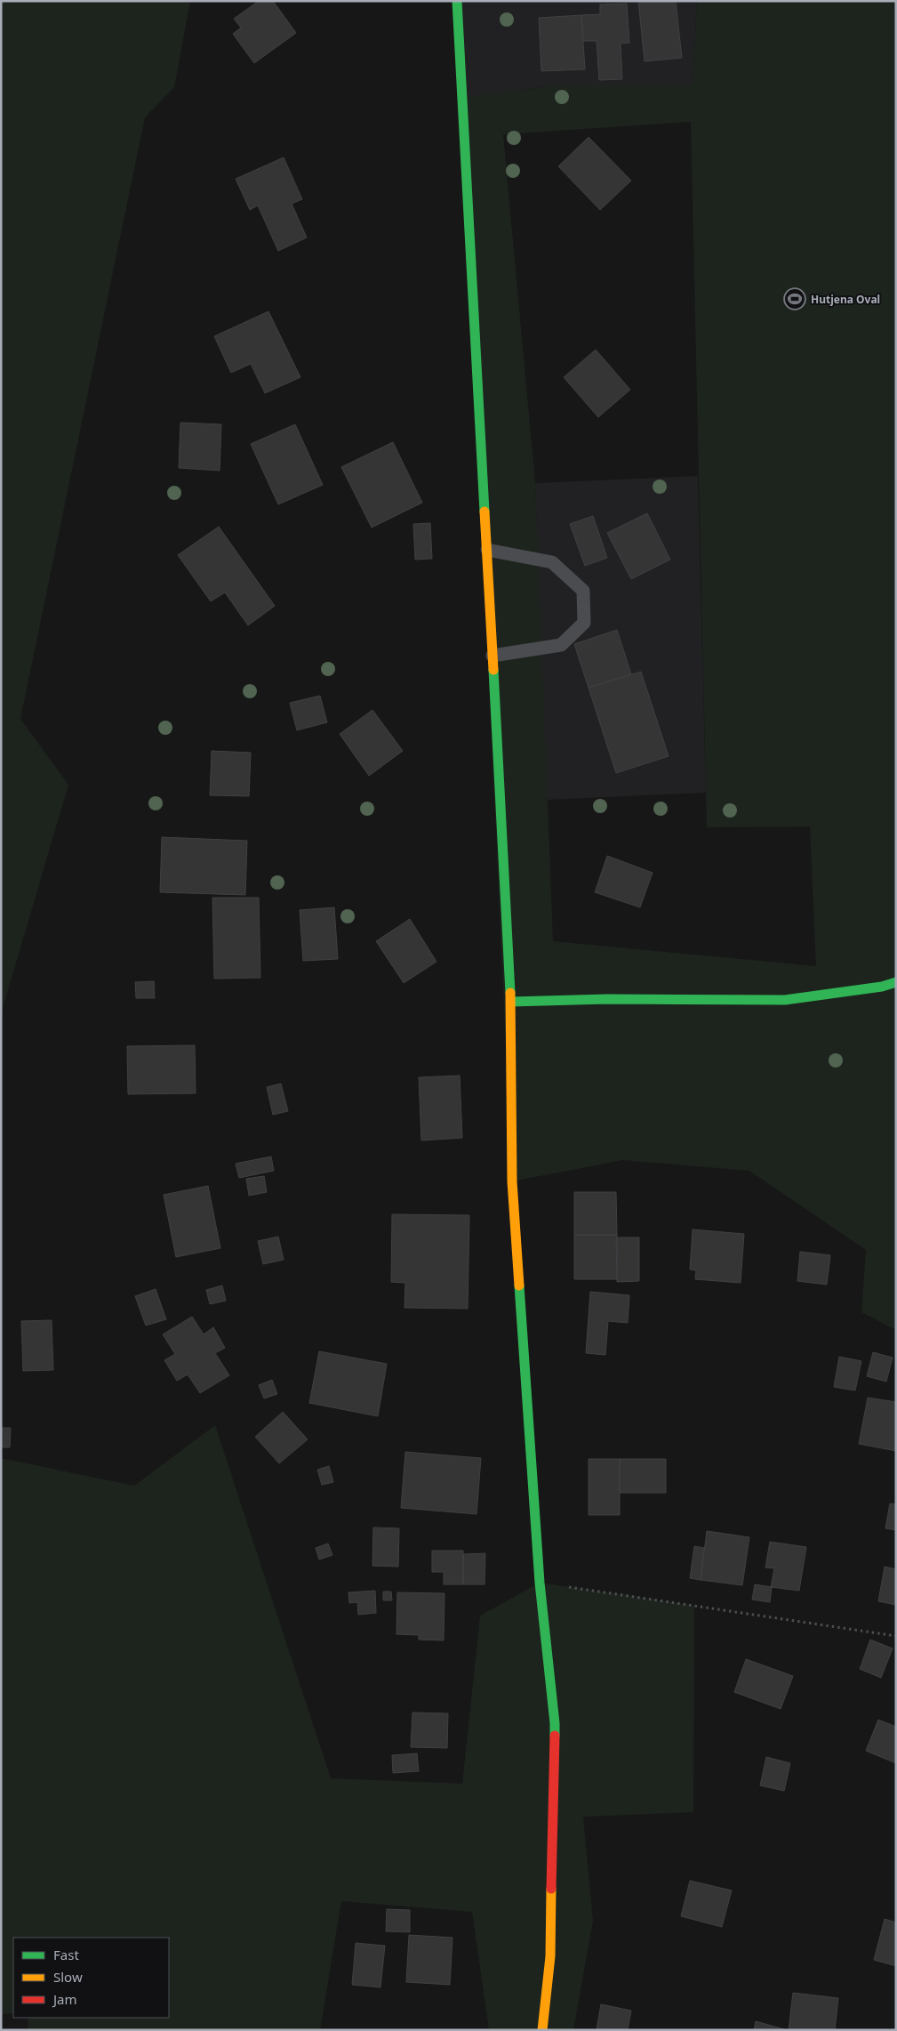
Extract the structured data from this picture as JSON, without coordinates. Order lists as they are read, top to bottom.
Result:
{
  "places": {
    "sports": ["Hutjena Oval"]
  },
  "legend": ["Fast", "Slow", "Jam"]
}
